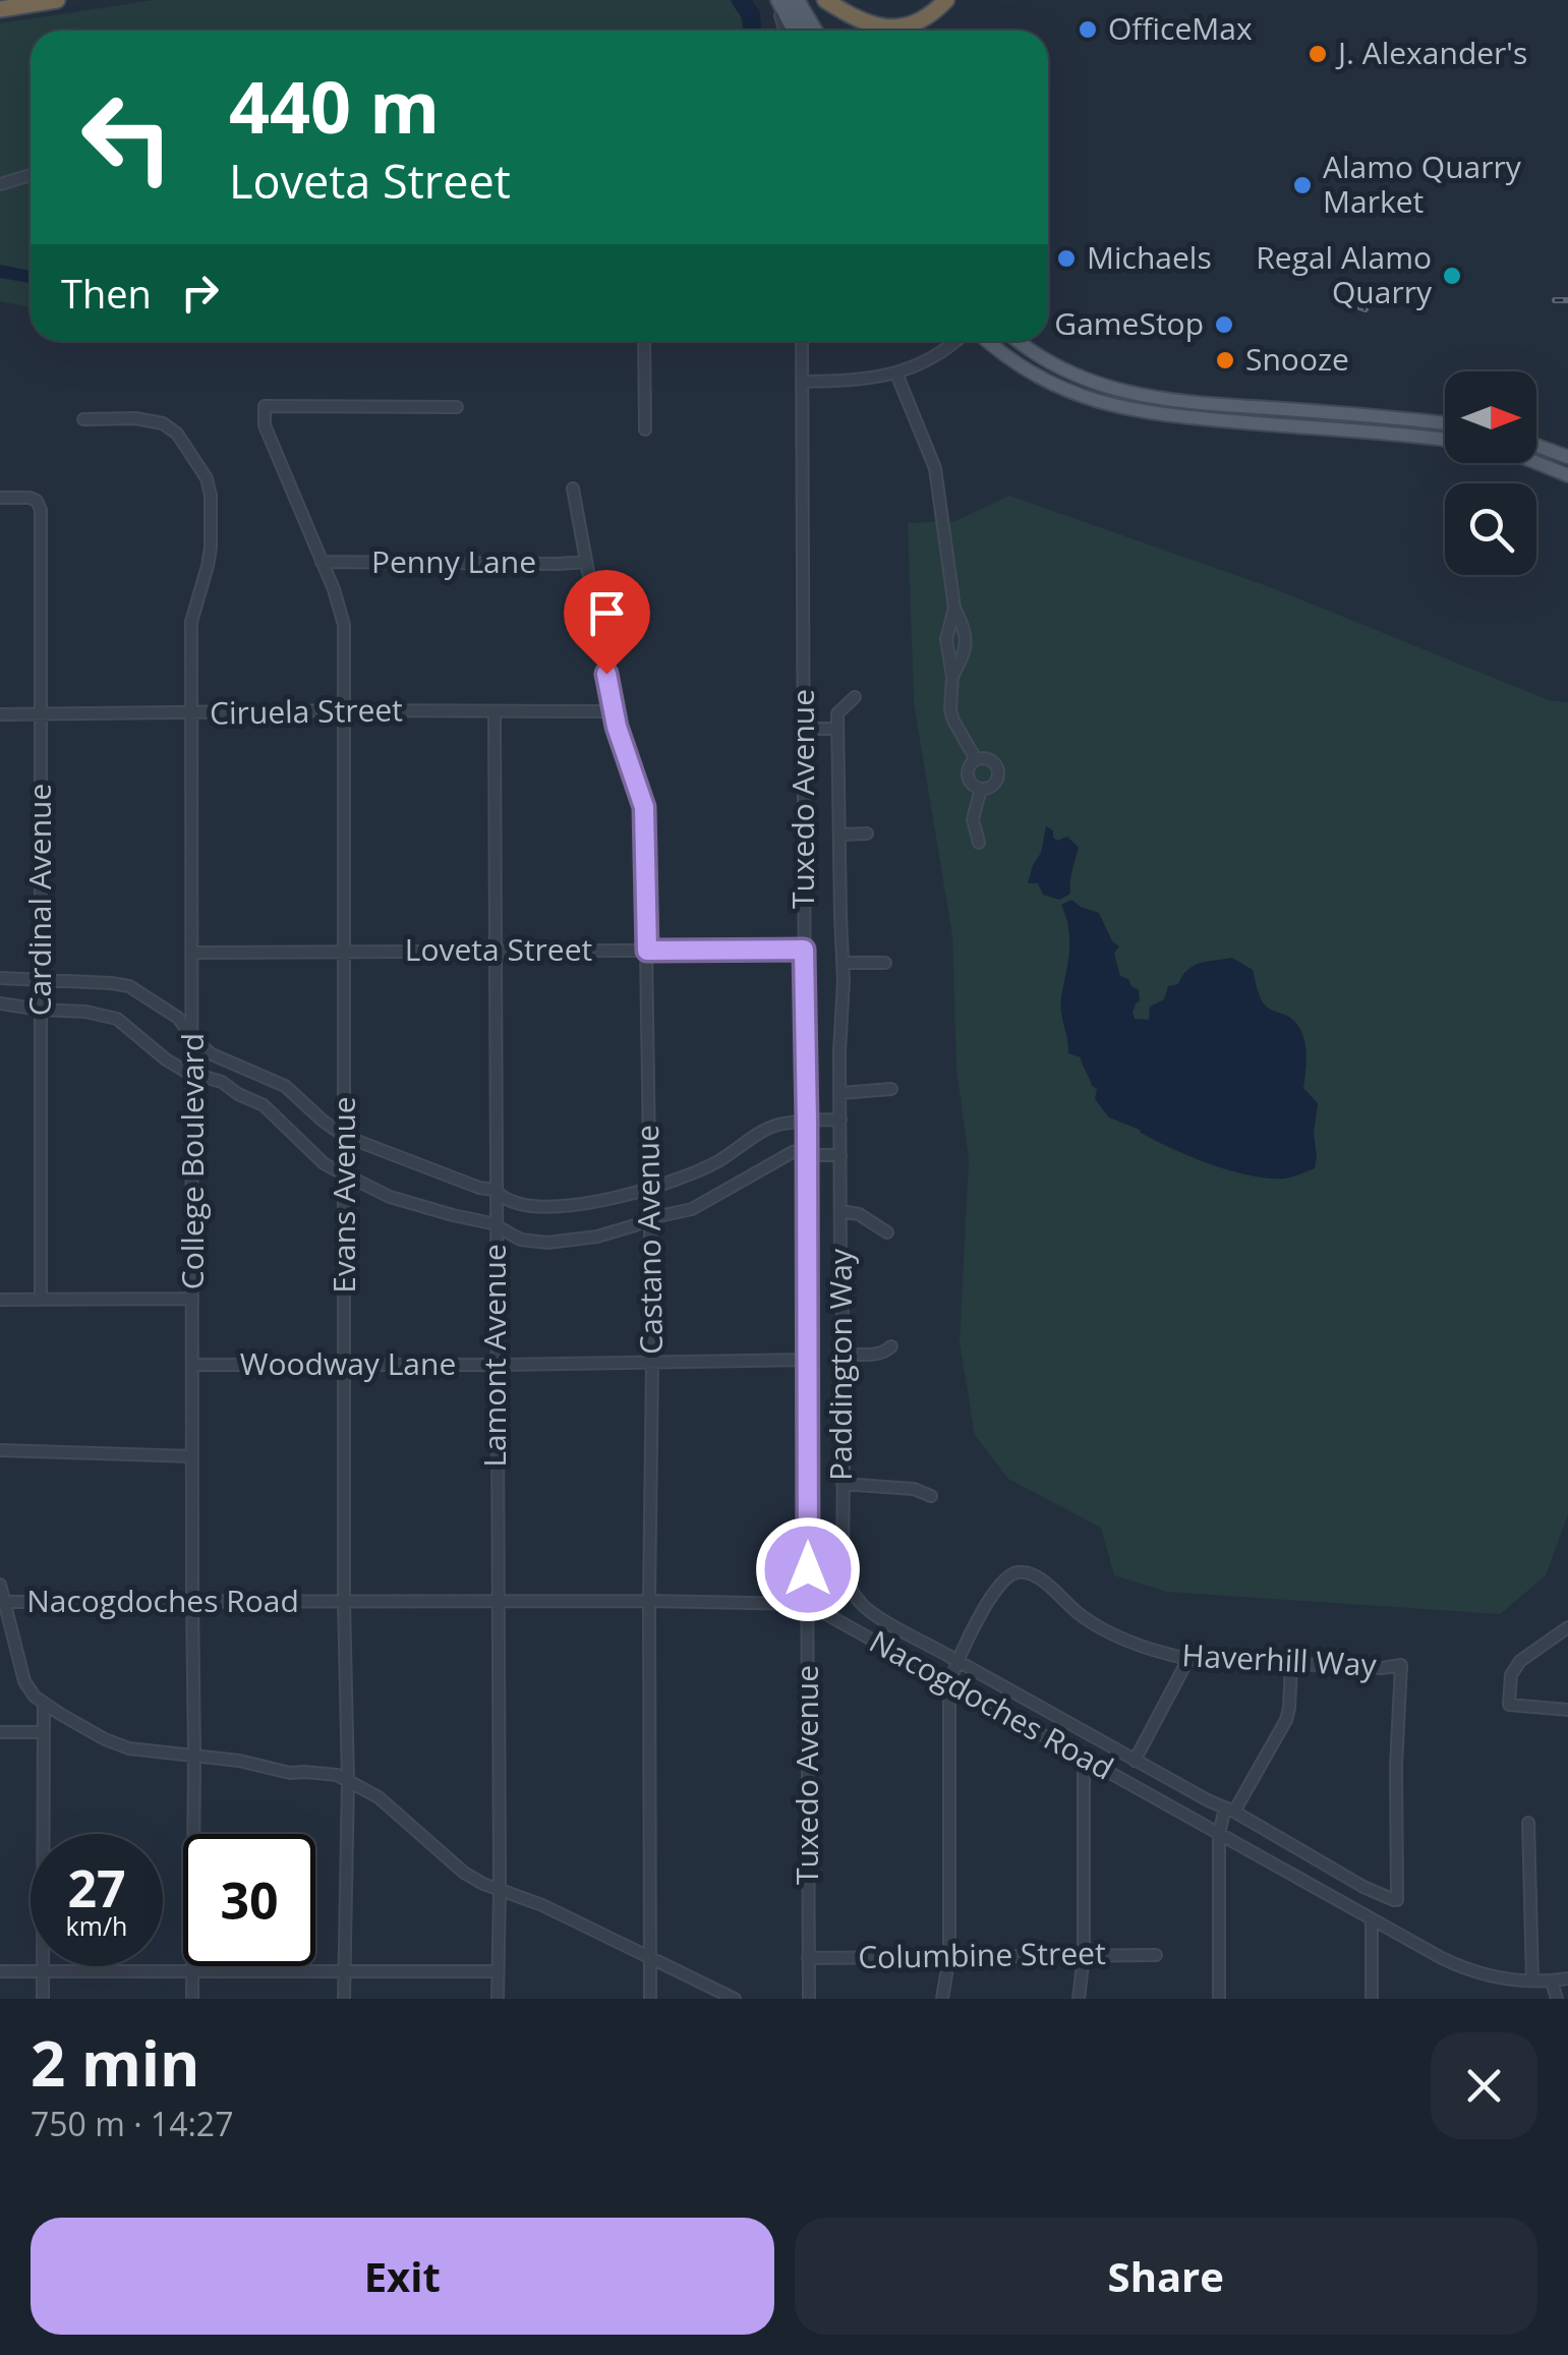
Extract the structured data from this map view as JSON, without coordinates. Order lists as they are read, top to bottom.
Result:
{
  "streets": {
    "street": [
      "Penny Lane",
      "Ciruela Street",
      "Tuxedo Avenue",
      "Cardinal Avenue",
      "Loveta Street",
      "College Boulevard",
      "Evans Avenue",
      "Castano Avenue",
      "Lamont Avenue",
      "Woodway Lane",
      "Paddington Way",
      "Nacogdoches Road",
      "Haverhill Way",
      "Columbine Street"
    ]
  },
  "crossings": [
    ["Penny Lane", "Evans Avenue"],
    ["Penny Lane", "Castano Avenue"],
    ["Ciruela Street", "Cardinal Avenue"],
    ["Ciruela Street", "College Boulevard"],
    ["Ciruela Street", "Evans Avenue"],
    ["Ciruela Street", "Castano Avenue"],
    ["Ciruela Street", "Lamont Avenue"],
    ["Tuxedo Avenue", "Loveta Street"],
    ["Tuxedo Avenue", "Woodway Lane"],
    ["Tuxedo Avenue", "Nacogdoches Road"],
    ["Tuxedo Avenue", "Columbine Street"],
    ["Loveta Street", "College Boulevard"],
    ["Loveta Street", "Evans Avenue"],
    ["Loveta Street", "Castano Avenue"],
    ["Loveta Street", "Lamont Avenue"],
    ["College Boulevard", "Woodway Lane"],
    ["College Boulevard", "Nacogdoches Road"],
    ["Evans Avenue", "Woodway Lane"],
    ["Evans Avenue", "Nacogdoches Road"],
    ["Castano Avenue", "Woodway Lane"],
    ["Castano Avenue", "Nacogdoches Road"],
    ["Lamont Avenue", "Woodway Lane"],
    ["Lamont Avenue", "Nacogdoches Road"],
    ["Paddington Way", "Haverhill Way"],
    ["Nacogdoches Road", "Haverhill Way"],
    ["Haverhill Way", "Columbine Street"]
  ],
  "places": [
    "OfficeMax",
    "J. Alexander's",
    "Alamo Quarry Market",
    "Michaels",
    "Regal Alamo Quarry",
    "GameStop",
    "Snooze"
  ],
  "north": "right",
  "page": {
    "turn": ["440 m", "Loveta Street"],
    "then": "Then",
    "speed": "27 km/h",
    "limit": "30",
    "heading": ["2 min", "750 m · 14:27"],
    "buttons": ["Exit", "Share"]
  }
}
